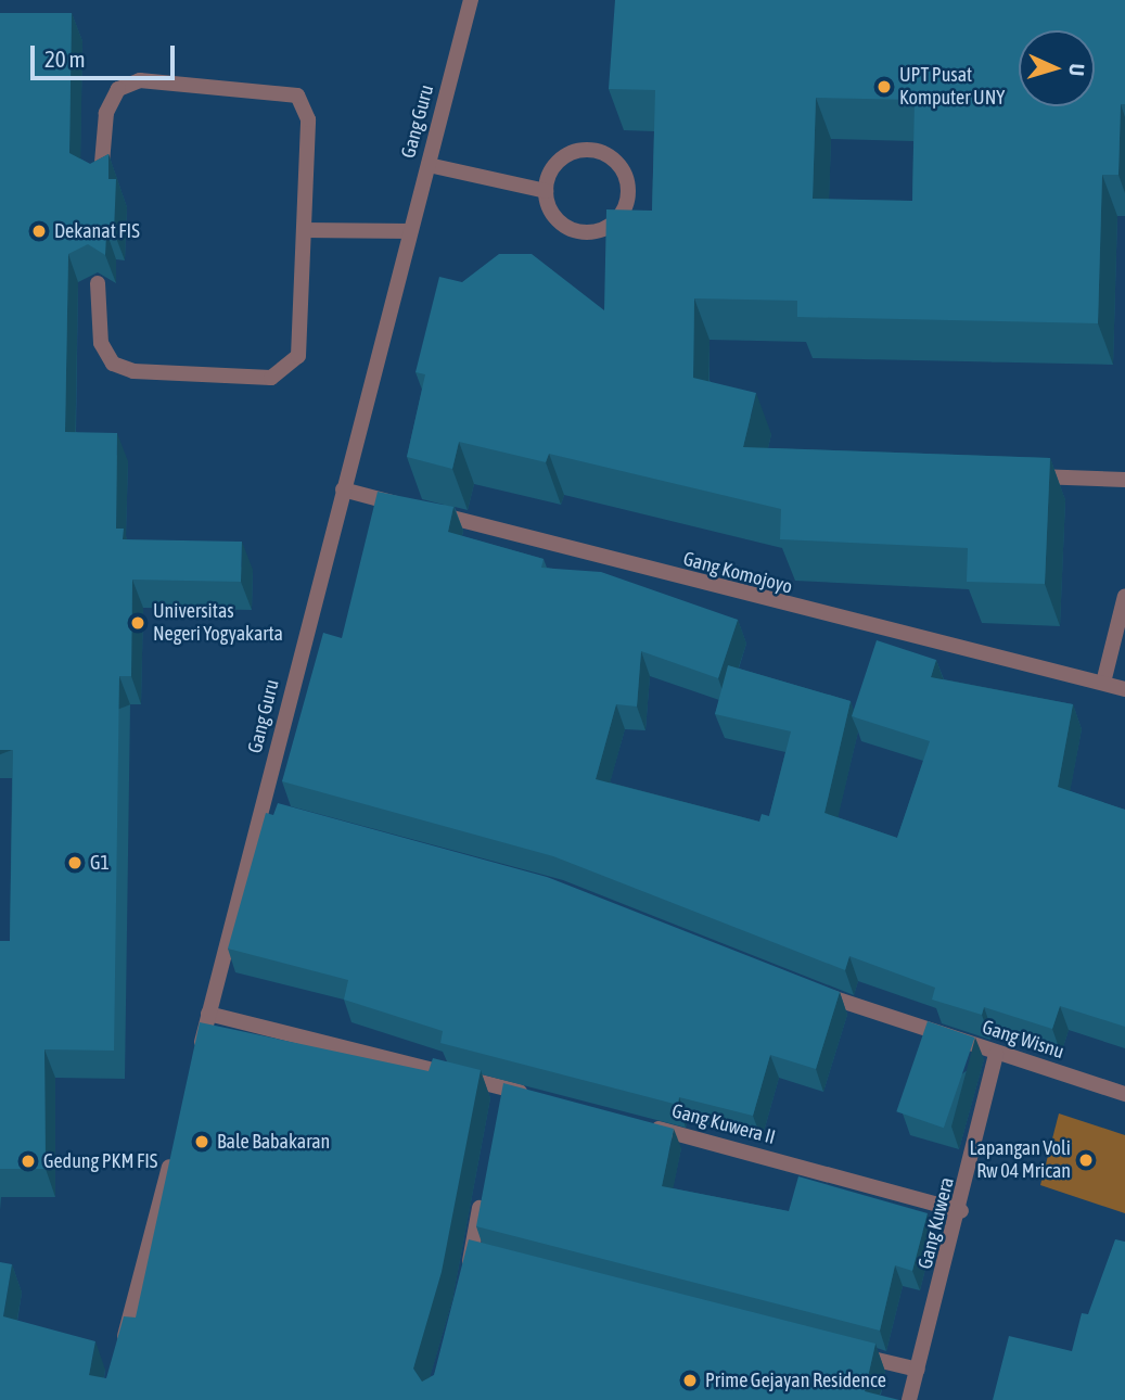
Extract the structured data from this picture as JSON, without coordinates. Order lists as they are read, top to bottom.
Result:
{
  "streets": {
    "street": [
      "Gang Guru",
      "Gang Komojoyo",
      "Gang Wisnu",
      "Gang Kuwera II",
      "Gang Kuwera"
    ]
  },
  "crossings": [
    ["Gang Guru", "Gang Komojoyo"],
    ["Gang Wisnu", "Gang Kuwera"],
    ["Gang Kuwera II", "Gang Kuwera"]
  ],
  "places": [
    "UPT Pusat Komputer UNY",
    "Dekanat FIS",
    "Universitas Negeri Yogyakarta",
    "G1",
    "Bale Babakaran",
    "Lapangan Voli Rw 04 Mrican",
    "Gedung PKM FIS",
    "Prime Gejayan Residence"
  ],
  "scale_bar": "20 m",
  "north": "right"
}
